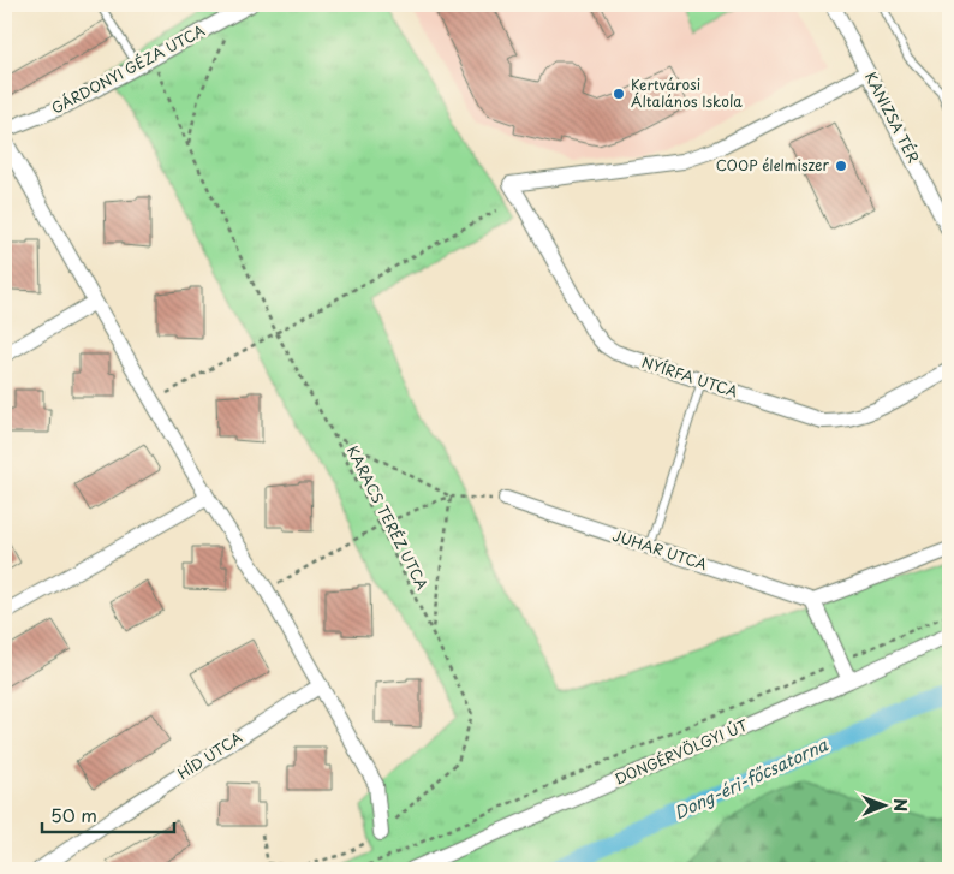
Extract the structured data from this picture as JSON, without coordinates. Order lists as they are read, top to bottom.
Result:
{
  "streets": {
    "street": [
      "GÁRDONYI GÉZA UTCA",
      "KANIZSA TÉR",
      "NYÍRFA UTCA",
      "JUHAR UTCA",
      "DONGÉRVÖLGYI ÚT",
      "HÍD UTCA"
    ],
    "path": ["KARACS TERÉZ UTCA"]
  },
  "crossings": [
    ["GÁRDONYI GÉZA UTCA", "KARACS TERÉZ UTCA"],
    ["KANIZSA TÉR", "NYÍRFA UTCA"]
  ],
  "water": ["Dong-éri-főcsatorna"],
  "places": ["Kertvárosi Általános Iskola", "COOP élelmiszer"],
  "scale_bar": "50 m",
  "north": "right"
}
